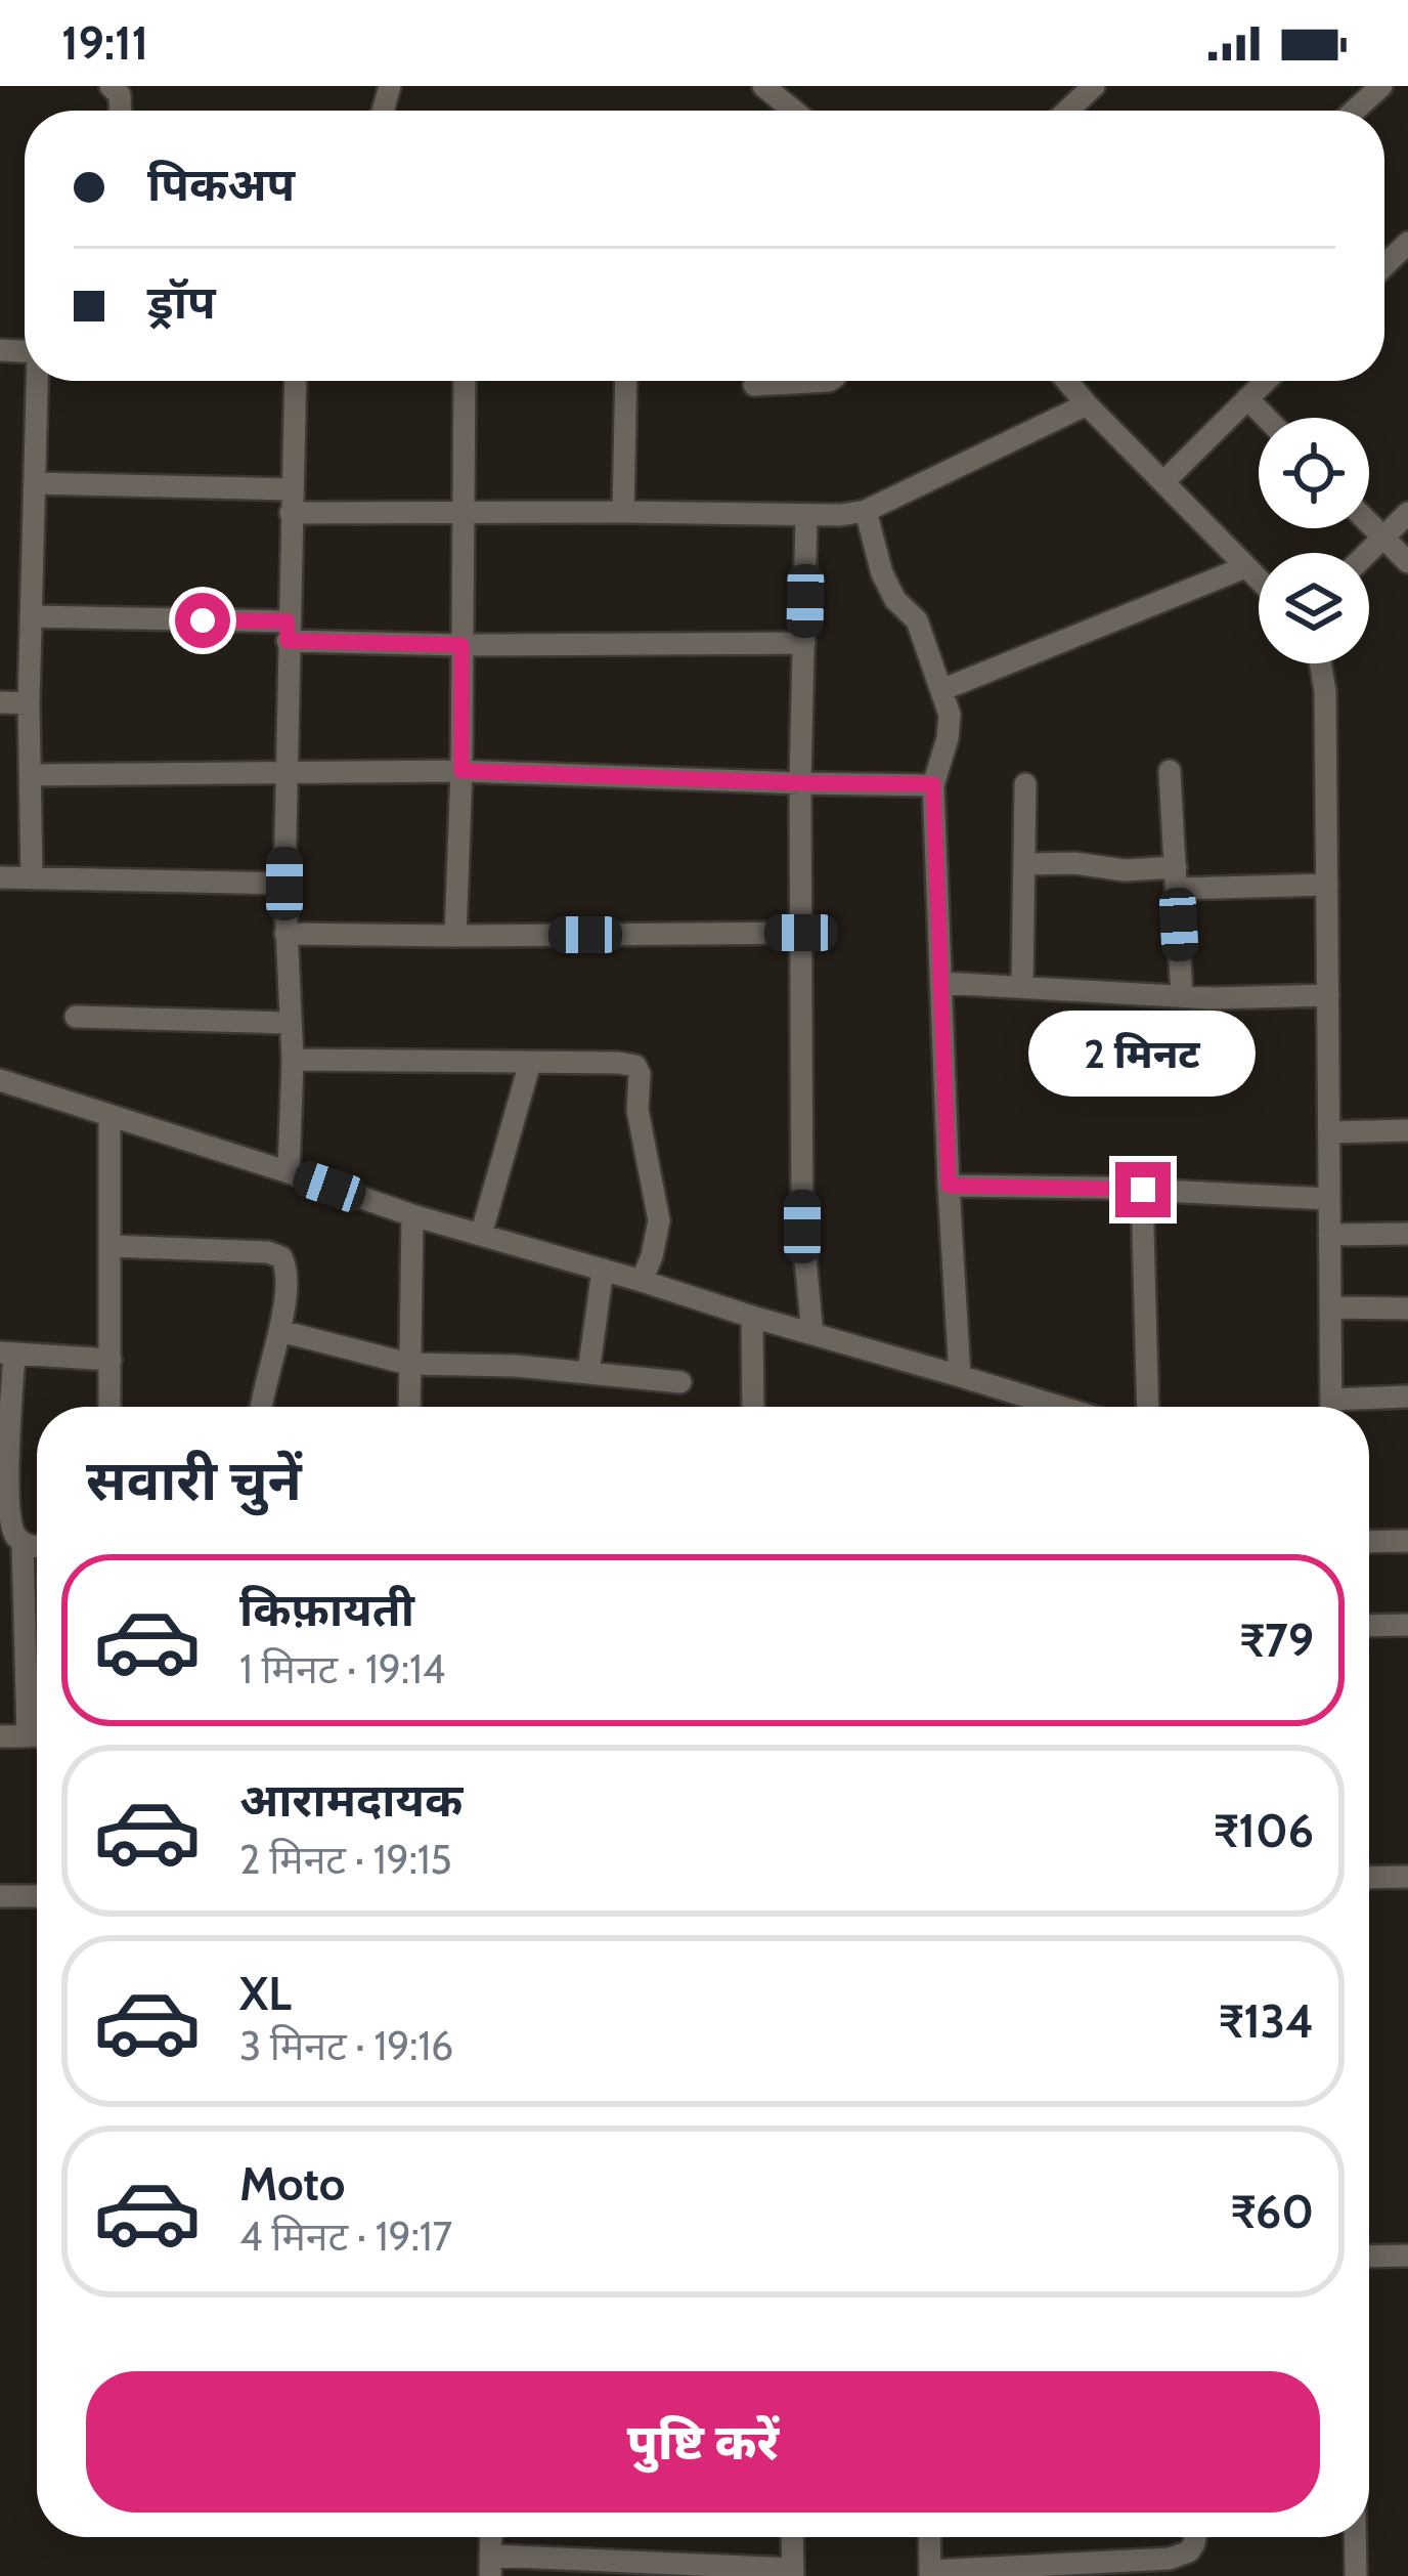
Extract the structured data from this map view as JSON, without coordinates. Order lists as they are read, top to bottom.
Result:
{
  "page": {
    "status": "19:11",
    "banner": ["पिकअप", "ड्रॉप"],
    "bubble": "2 मिनट",
    "heading": "सवारी चुनें",
    "list": [
      {
        "name": "किफ़ायती",
        "note": "1 मिनट · 19:14",
        "value": "₹79"
      },
      {
        "name": "आरामदायक",
        "note": "2 मिनट · 19:15",
        "value": "₹106"
      },
      {
        "name": "XL",
        "note": "3 मिनट · 19:16",
        "value": "₹134"
      },
      {
        "name": "Moto",
        "note": "4 मिनट · 19:17",
        "value": "₹60"
      }
    ],
    "buttons": "पुष्टि करें"
  }
}
